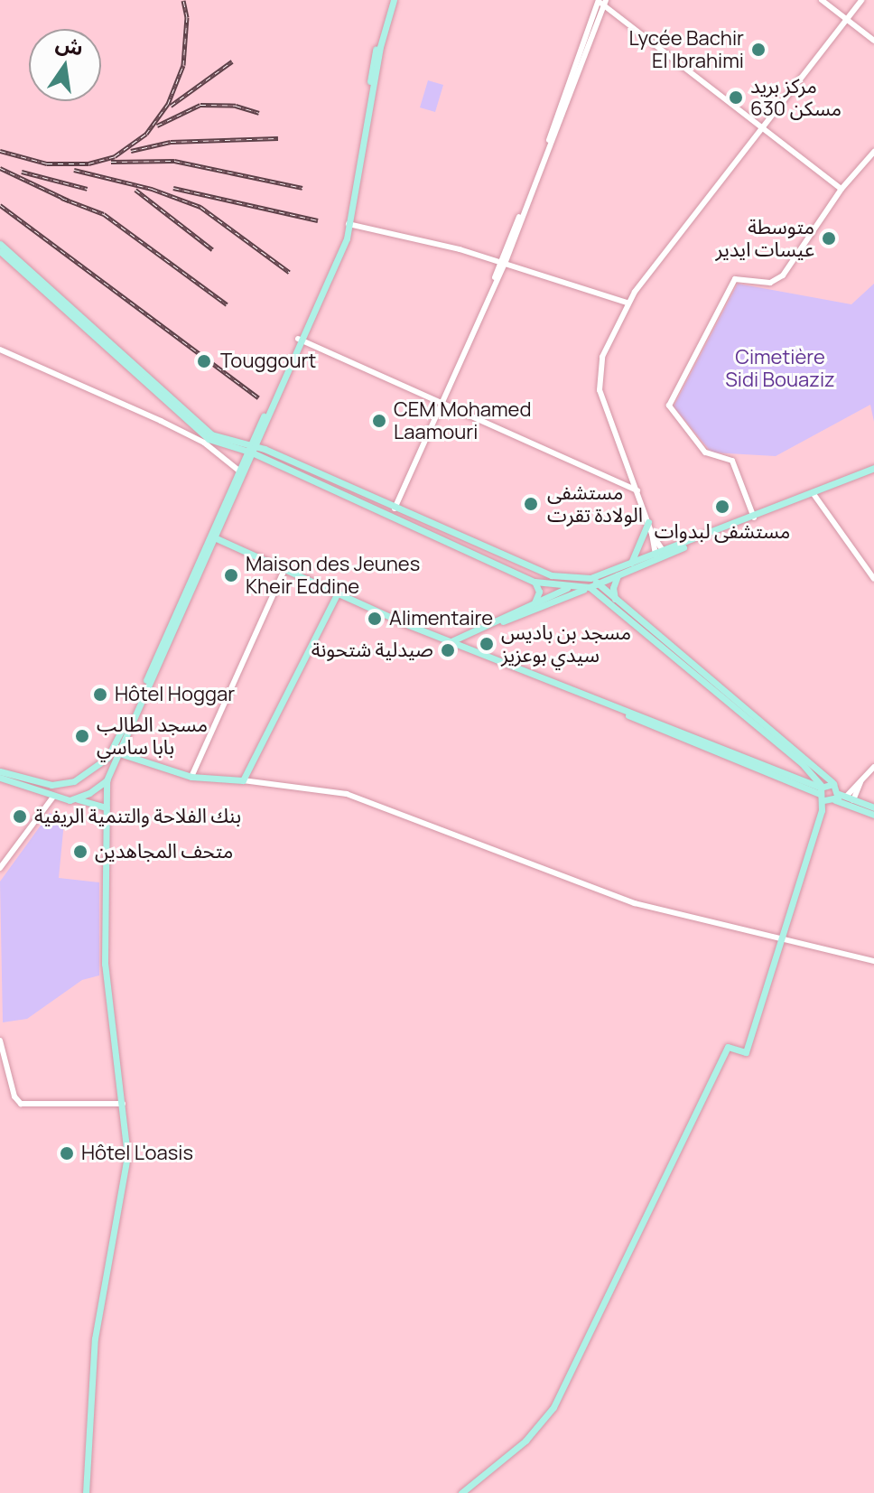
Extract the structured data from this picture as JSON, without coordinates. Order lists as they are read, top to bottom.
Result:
{
  "parks": ["Cimetière Sidi Bouaziz"],
  "places": [
    "Lycée Bachir El Ibrahimi",
    "مركز بريد 630 مسكن",
    "متوسطة عيسات ايدير",
    "Touggourt",
    "CEM Mohamed Laamouri",
    "مستشفى الولادة تقرت",
    "مستشفى لبدوات",
    "Maison des Jeunes Kheir Eddine",
    "Alimentaire",
    "مسجد بن باديس سيدي بوعزيز",
    "صيدلية شتحونة",
    "Hôtel Hoggar",
    "مسجد الطالب بابا ساسي",
    "بنك الفلاحة والتنمية الريفية",
    "متحف المجاهدين",
    "Hôtel L'oasis"
  ],
  "north": "top"
}
